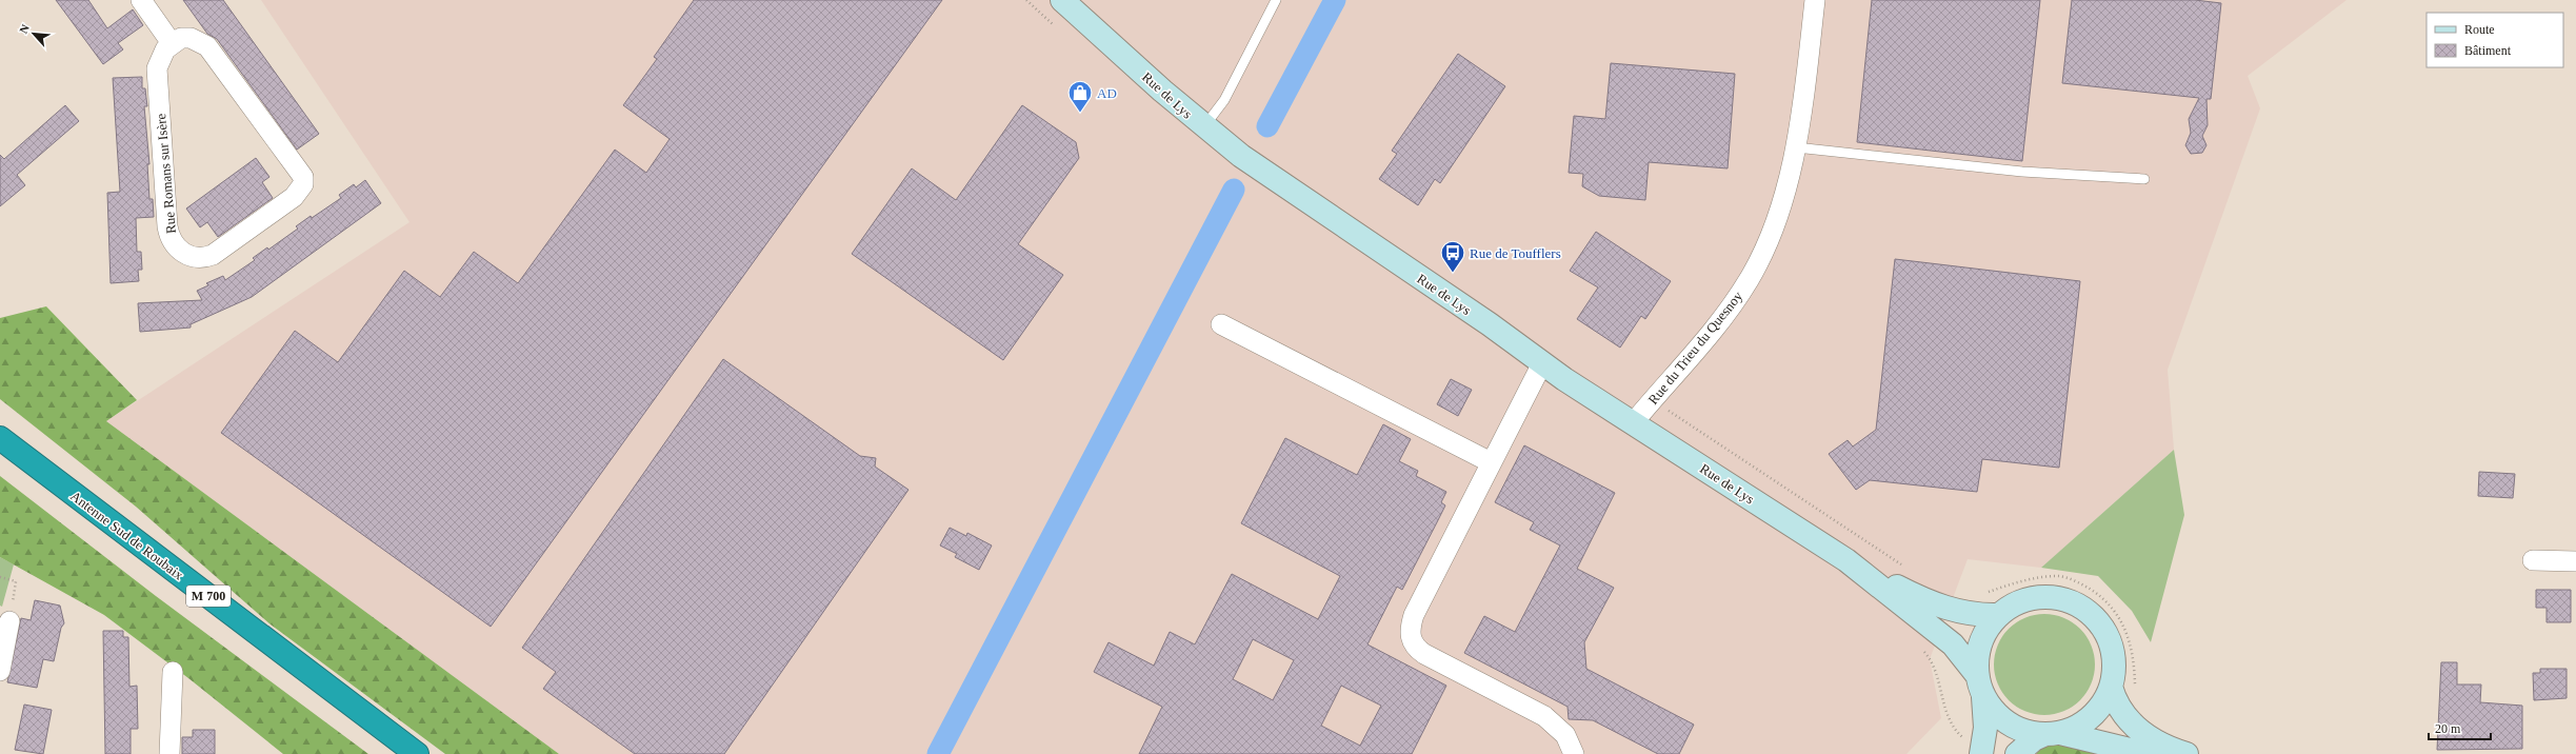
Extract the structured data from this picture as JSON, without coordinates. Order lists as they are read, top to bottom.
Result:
{
  "streets": {
    "highway": ["Antenne Sud de Roubaix", "M 700"],
    "street": ["Rue de Lys", "Rue Romans sur Isère", "Rue du Trieu du Quesnoy"]
  },
  "crossings": [
    ["Rue de Lys", "Rue du Trieu du Quesnoy"]
  ],
  "places": {
    "shop": ["AD"],
    "bus stop": ["Rue de Toufflers"]
  },
  "legend": ["Route", "Bâtiment"],
  "scale_bar": "20 m",
  "north": "top left"
}
